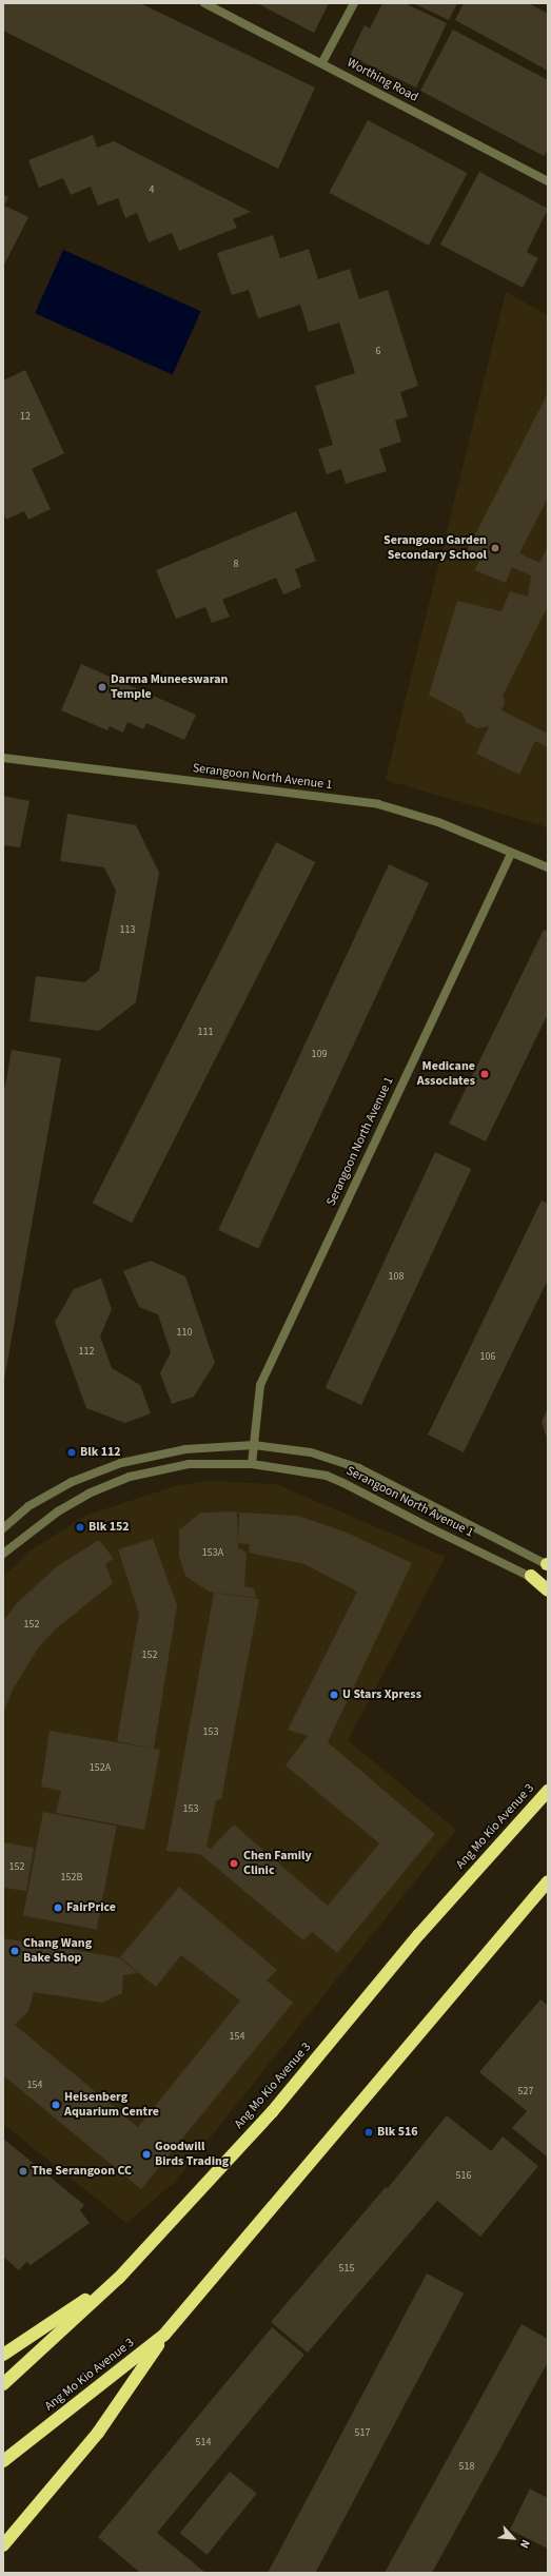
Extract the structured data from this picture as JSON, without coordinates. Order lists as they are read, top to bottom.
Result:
{
  "streets": {
    "highway": ["Ang Mo Kio Avenue 3"],
    "street": ["Worthing Road", "Serangoon North Avenue 1"]
  },
  "places": [
    "Serangoon Garden Secondary School",
    "Darma Muneeswaran Temple",
    "Medicane Associates",
    "Blk 112",
    "Blk 152",
    "U Stars Xpress",
    "Chen Family Clinic",
    "FairPrice",
    "Chang Wang Bake Shop",
    "Heisenberg Aquarium Centre",
    "Blk 516",
    "Goodwill Birds Trading",
    "The Serangoon CC"
  ],
  "house_numbers": [
    "4",
    "6",
    "12",
    "8",
    "113",
    "111",
    "109",
    "108",
    "110",
    "112",
    "106",
    "153A",
    "152",
    "152",
    "153",
    "152A",
    "153",
    "152",
    "152B",
    "154",
    "154",
    "527",
    "516",
    "515",
    "517",
    "514",
    "518"
  ],
  "north": "bottom right"
}
